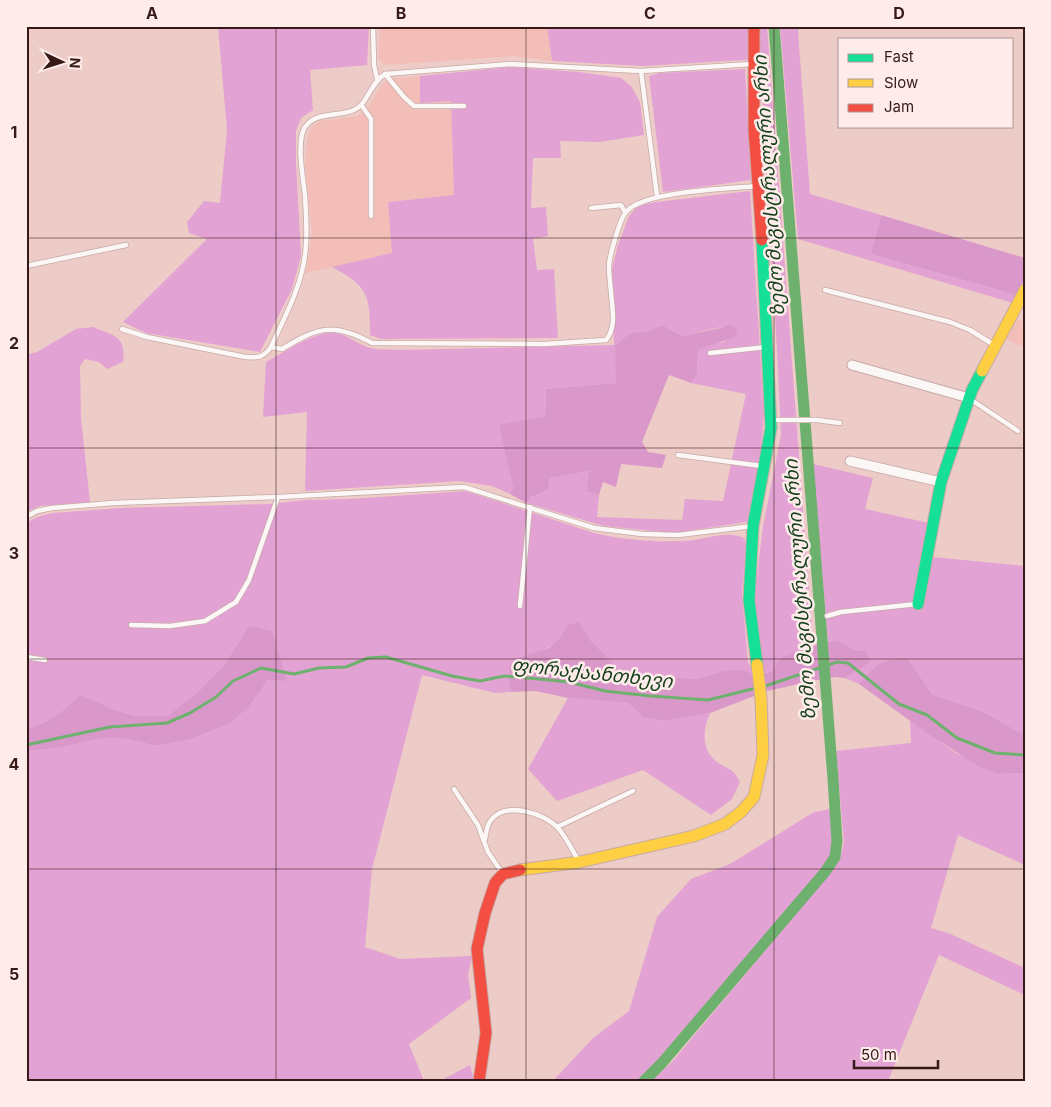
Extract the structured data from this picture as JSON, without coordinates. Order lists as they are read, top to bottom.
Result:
{
  "water": ["ზემო მაგისტრალური არხი", "ფორაქაანთხევი"],
  "legend": ["Fast", "Slow", "Jam"],
  "scale_bar": "50 m",
  "north": "right",
  "grid": {
    "columns": [
      "A",
      "B",
      "C",
      "D"
    ],
    "rows": [
      "1",
      "2",
      "3",
      "4",
      "5"
    ]
  }
}
